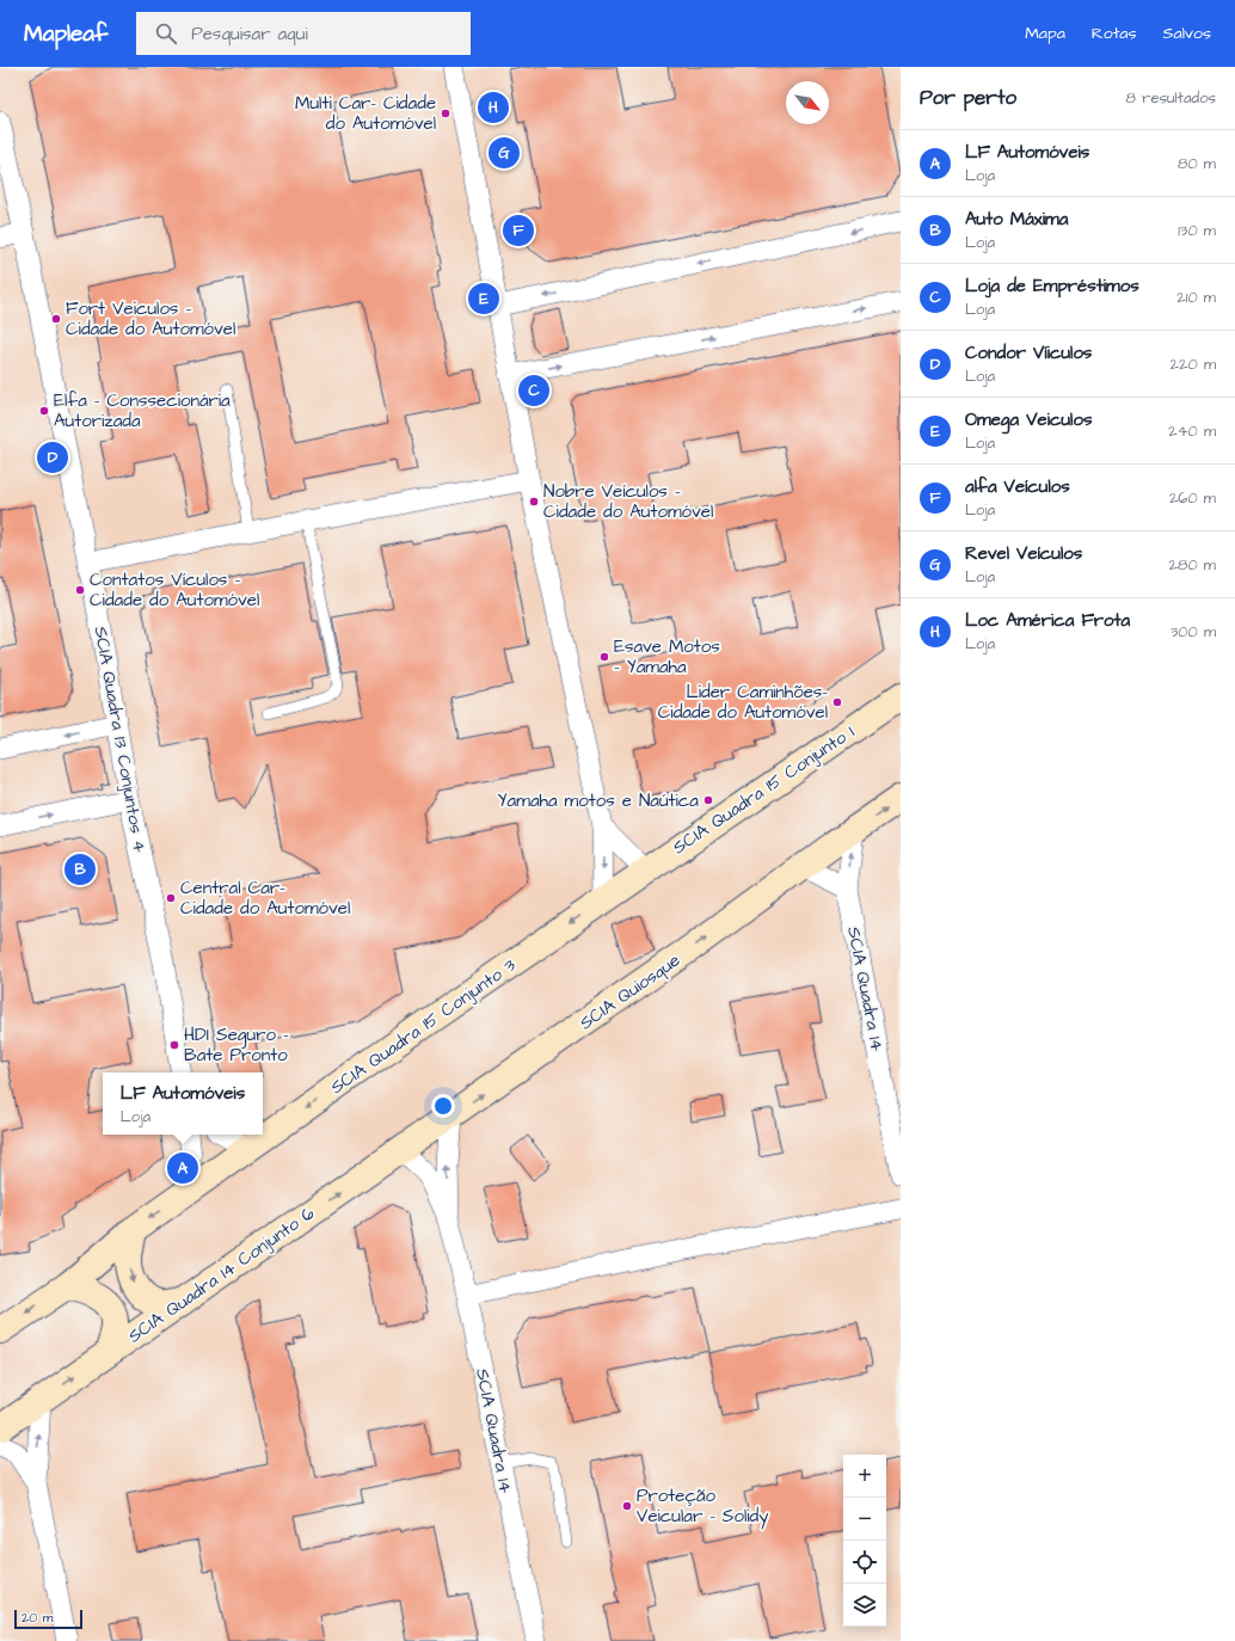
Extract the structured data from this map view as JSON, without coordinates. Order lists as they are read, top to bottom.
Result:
{
  "streets": {
    "main road": [
      "SCIA Quadra 15 Conjunto 1",
      "SCIA Quiosque",
      "SCIA Quadra 15 Conjunto 3",
      "SCIA Quadra 14 Conjunto 6"
    ],
    "street": ["SCIA Quadra 13 Conjuntos 4", "SCIA Quadra 14"]
  },
  "crossings": [
    ["SCIA Quadra 15 Conjunto 1", "SCIA Quadra 15 Conjunto 3"],
    ["SCIA Quadra 14", "SCIA Quiosque"],
    ["SCIA Quadra 14", "SCIA Quadra 14 Conjunto 6"],
    ["SCIA Quiosque", "SCIA Quadra 14 Conjunto 6"]
  ],
  "one_way": ["SCIA Quiosque", "SCIA Quadra 15 Conjunto 3", "SCIA Quadra 14 Conjunto 6"],
  "places": [
    "Multi Car- Cidade do Automóvel",
    "Fort Veiculos - Cidade do Automóvel",
    "Elfa - Conssecionária Autorizada",
    "Nobre Veículos - Cidade do Automóvel",
    "Contatos Vículos - Cidade do Automóvel",
    "Esave Motos - Yamaha",
    "Lider Caminhões- Cidade do Automóvel",
    "Yamaha motos e Naútica",
    "Central Car- Cidade do Automóvel",
    "HDI Seguro - Bate Pronto",
    "Proteção Veicular - Solidy"
  ],
  "scale_bar": "20 m",
  "north": "bottom right",
  "page": {
    "header": "Mapleaf",
    "search": "Pesquisar aqui",
    "nav": ["Mapa", "Rotas", "Salvos"],
    "heading": ["Por perto", "8 resultados"],
    "pins": [
      "H",
      "G",
      "F",
      "E",
      "C",
      "D",
      "B",
      "A"
    ],
    "list": [
      {
        "mark": "A",
        "name": "LF Automóveis",
        "note": "Loja",
        "value": "80 m"
      },
      {
        "mark": "B",
        "name": "Auto Máxima",
        "note": "Loja",
        "value": "130 m"
      },
      {
        "mark": "C",
        "name": "Loja de Empréstimos",
        "note": "Loja",
        "value": "210 m"
      },
      {
        "mark": "D",
        "name": "Condor Víiculos",
        "note": "Loja",
        "value": "220 m"
      },
      {
        "mark": "E",
        "name": "Omega Veiculos",
        "note": "Loja",
        "value": "240 m"
      },
      {
        "mark": "F",
        "name": "alfa Veículos",
        "note": "Loja",
        "value": "260 m"
      },
      {
        "mark": "G",
        "name": "Revel Veículos",
        "note": "Loja",
        "value": "280 m"
      },
      {
        "mark": "H",
        "name": "Loc América Frota",
        "note": "Loja",
        "value": "300 m"
      }
    ],
    "popup": ["LF Automóveis", "Loja"],
    "map_buttons": ["+", "−"],
    "scale": "20 m"
  }
}
